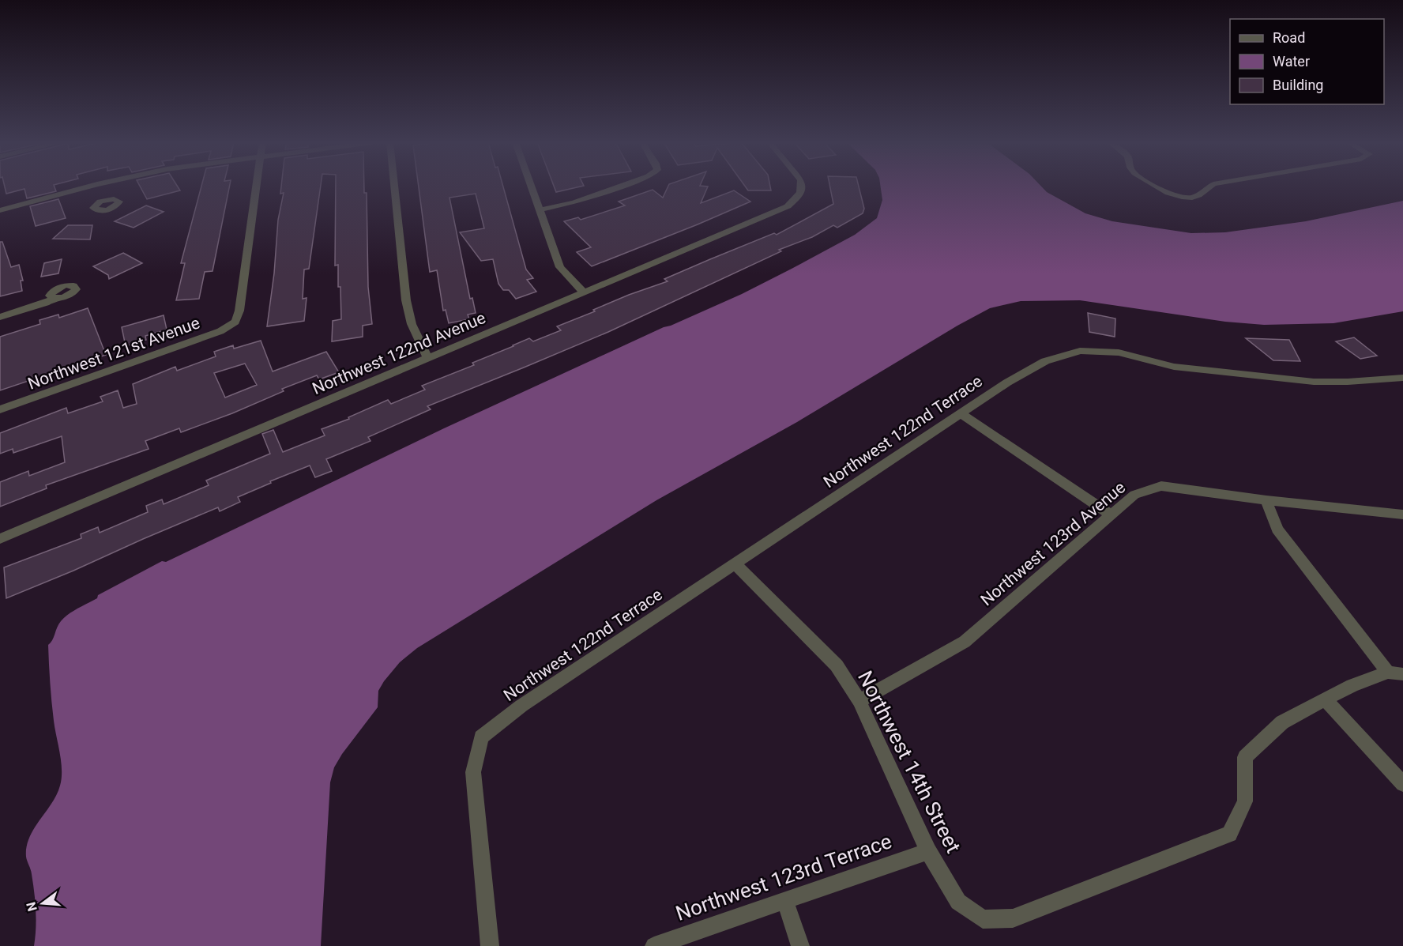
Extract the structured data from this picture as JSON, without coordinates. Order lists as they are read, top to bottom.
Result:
{
  "streets": {
    "street": [
      "Northwest 121st Avenue",
      "Northwest 122nd Avenue",
      "Northwest 122nd Terrace",
      "Northwest 123rd Avenue",
      "Northwest 14th Street",
      "Northwest 123rd Terrace"
    ]
  },
  "crossings": [
    ["Northwest 122nd Terrace", "Northwest 14th Street"],
    ["Northwest 123rd Avenue", "Northwest 14th Street"],
    ["Northwest 14th Street", "Northwest 123rd Terrace"]
  ],
  "legend": ["Road", "Water", "Building"],
  "north": "left"
}
